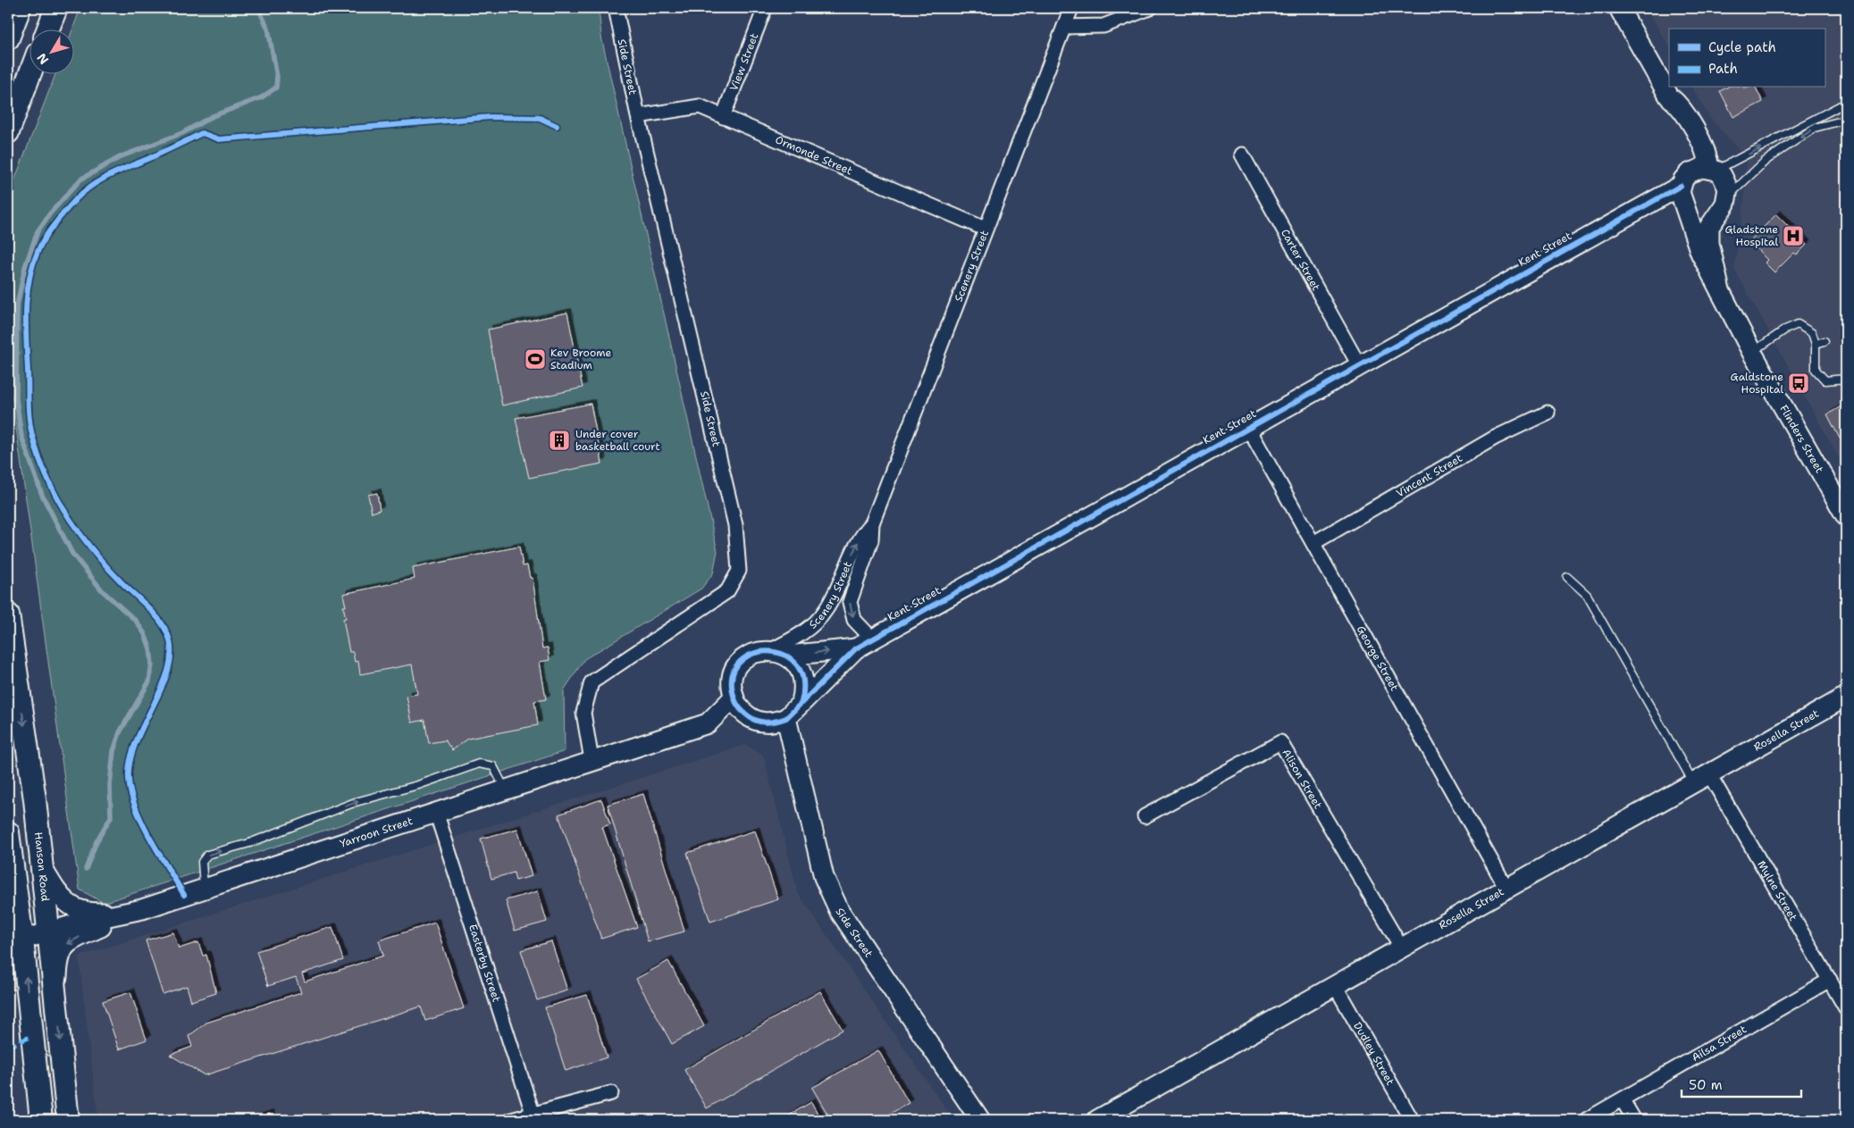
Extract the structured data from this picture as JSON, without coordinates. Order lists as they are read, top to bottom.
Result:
{
  "streets": {
    "main road": ["Hanson Road"],
    "street": [
      "View Street",
      "Side Street",
      "Ormonde Street",
      "Kent Street",
      "Carter Street",
      "Scenery Street",
      "Flinders Street",
      "Vincent Street",
      "George Street",
      "Rosella Street",
      "Alison Street",
      "Yarroon Street",
      "Mylne Street",
      "Easterby Street",
      "Ailsa Street",
      "Dudley Street"
    ]
  },
  "crossings": [
    ["View Street", "Ormonde Street"],
    ["Side Street", "Ormonde Street"],
    ["Side Street", "Kent Street"],
    ["Side Street", "Scenery Street"],
    ["Side Street", "Yarroon Street"],
    ["Ormonde Street", "Scenery Street"],
    ["Kent Street", "Carter Street"],
    ["Kent Street", "Scenery Street"],
    ["Kent Street", "Flinders Street"],
    ["Kent Street", "George Street"],
    ["Kent Street", "Yarroon Street"],
    ["Scenery Street", "Yarroon Street"],
    ["Vincent Street", "George Street"],
    ["George Street", "Rosella Street"],
    ["Rosella Street", "Alison Street"],
    ["Rosella Street", "Mylne Street"],
    ["Rosella Street", "Dudley Street"],
    ["Yarroon Street", "Hanson Road"],
    ["Yarroon Street", "Easterby Street"],
    ["Mylne Street", "Ailsa Street"]
  ],
  "places": {
    "hospital": ["Gladstone Hospital"],
    "sports": ["Kev Broome Stadium"],
    "bus stop": ["Galdstone Hospital"],
    "building": ["Under cover basketball court"]
  },
  "legend": ["Cycle path", "Path"],
  "scale_bar": "50 m",
  "north": "bottom left"
}
